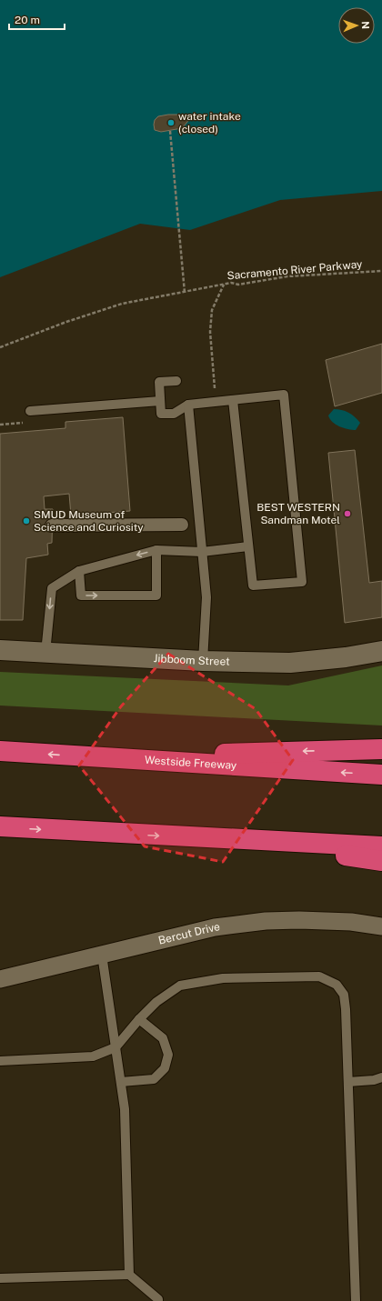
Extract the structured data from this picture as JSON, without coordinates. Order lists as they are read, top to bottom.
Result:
{
  "streets": {
    "highway": ["Westside Freeway"],
    "street": ["Jibboom Street", "Bercut Drive"],
    "path": ["Sacramento River Parkway"]
  },
  "places": ["water intake (closed)", "BEST WESTERN Sandman Motel", "SMUD Museum of Science and Curiosity"],
  "scale_bar": "20 m",
  "north": "right"
}
